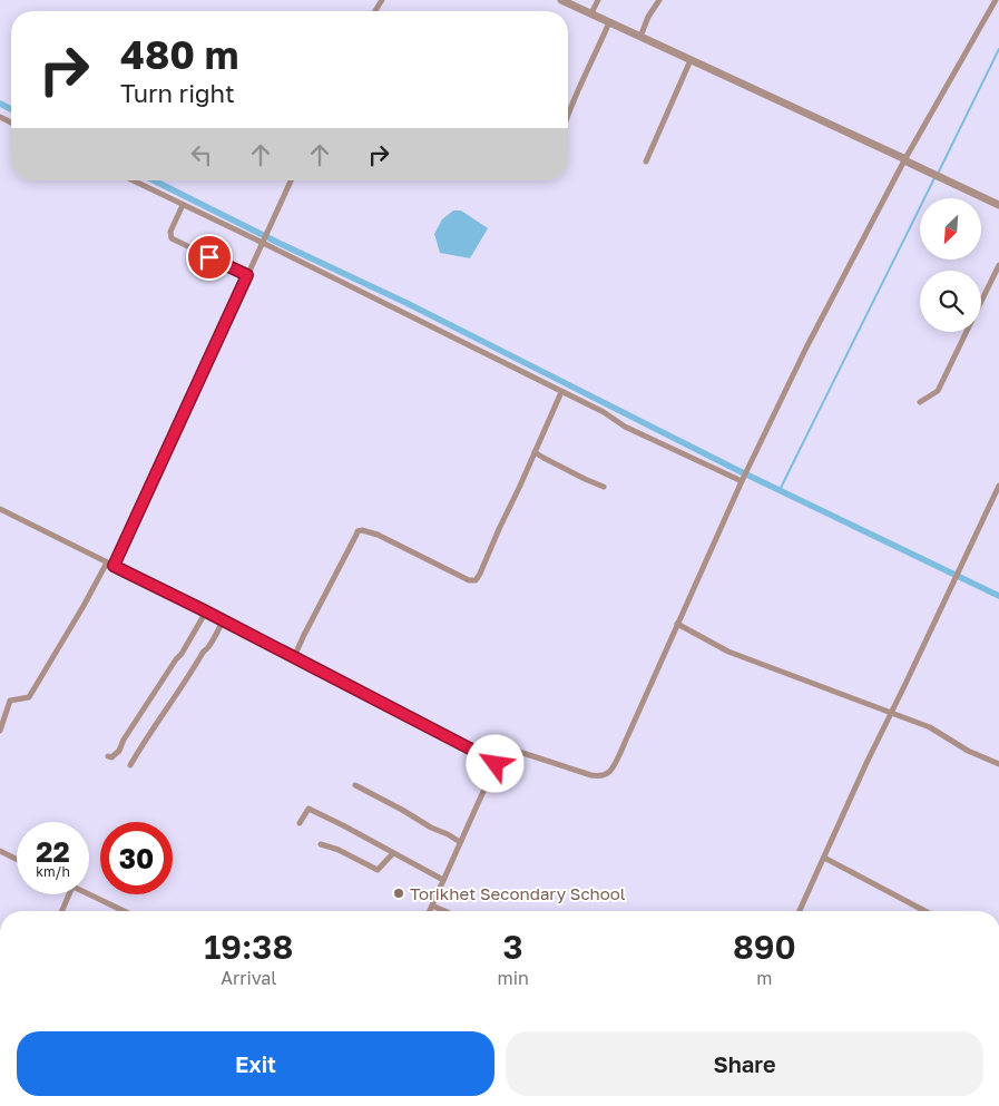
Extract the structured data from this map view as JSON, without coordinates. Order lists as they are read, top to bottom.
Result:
{
  "places": ["Torikhet Secondary School"],
  "north": "bottom left",
  "page": {
    "turn": ["480 m", "Turn right"],
    "speed": "22 km/h",
    "limit": "30",
    "eta": [
      "19:38",
      "Arrival",
      "3",
      "min",
      "890",
      "m"
    ],
    "buttons": ["Exit", "Share"]
  }
}
